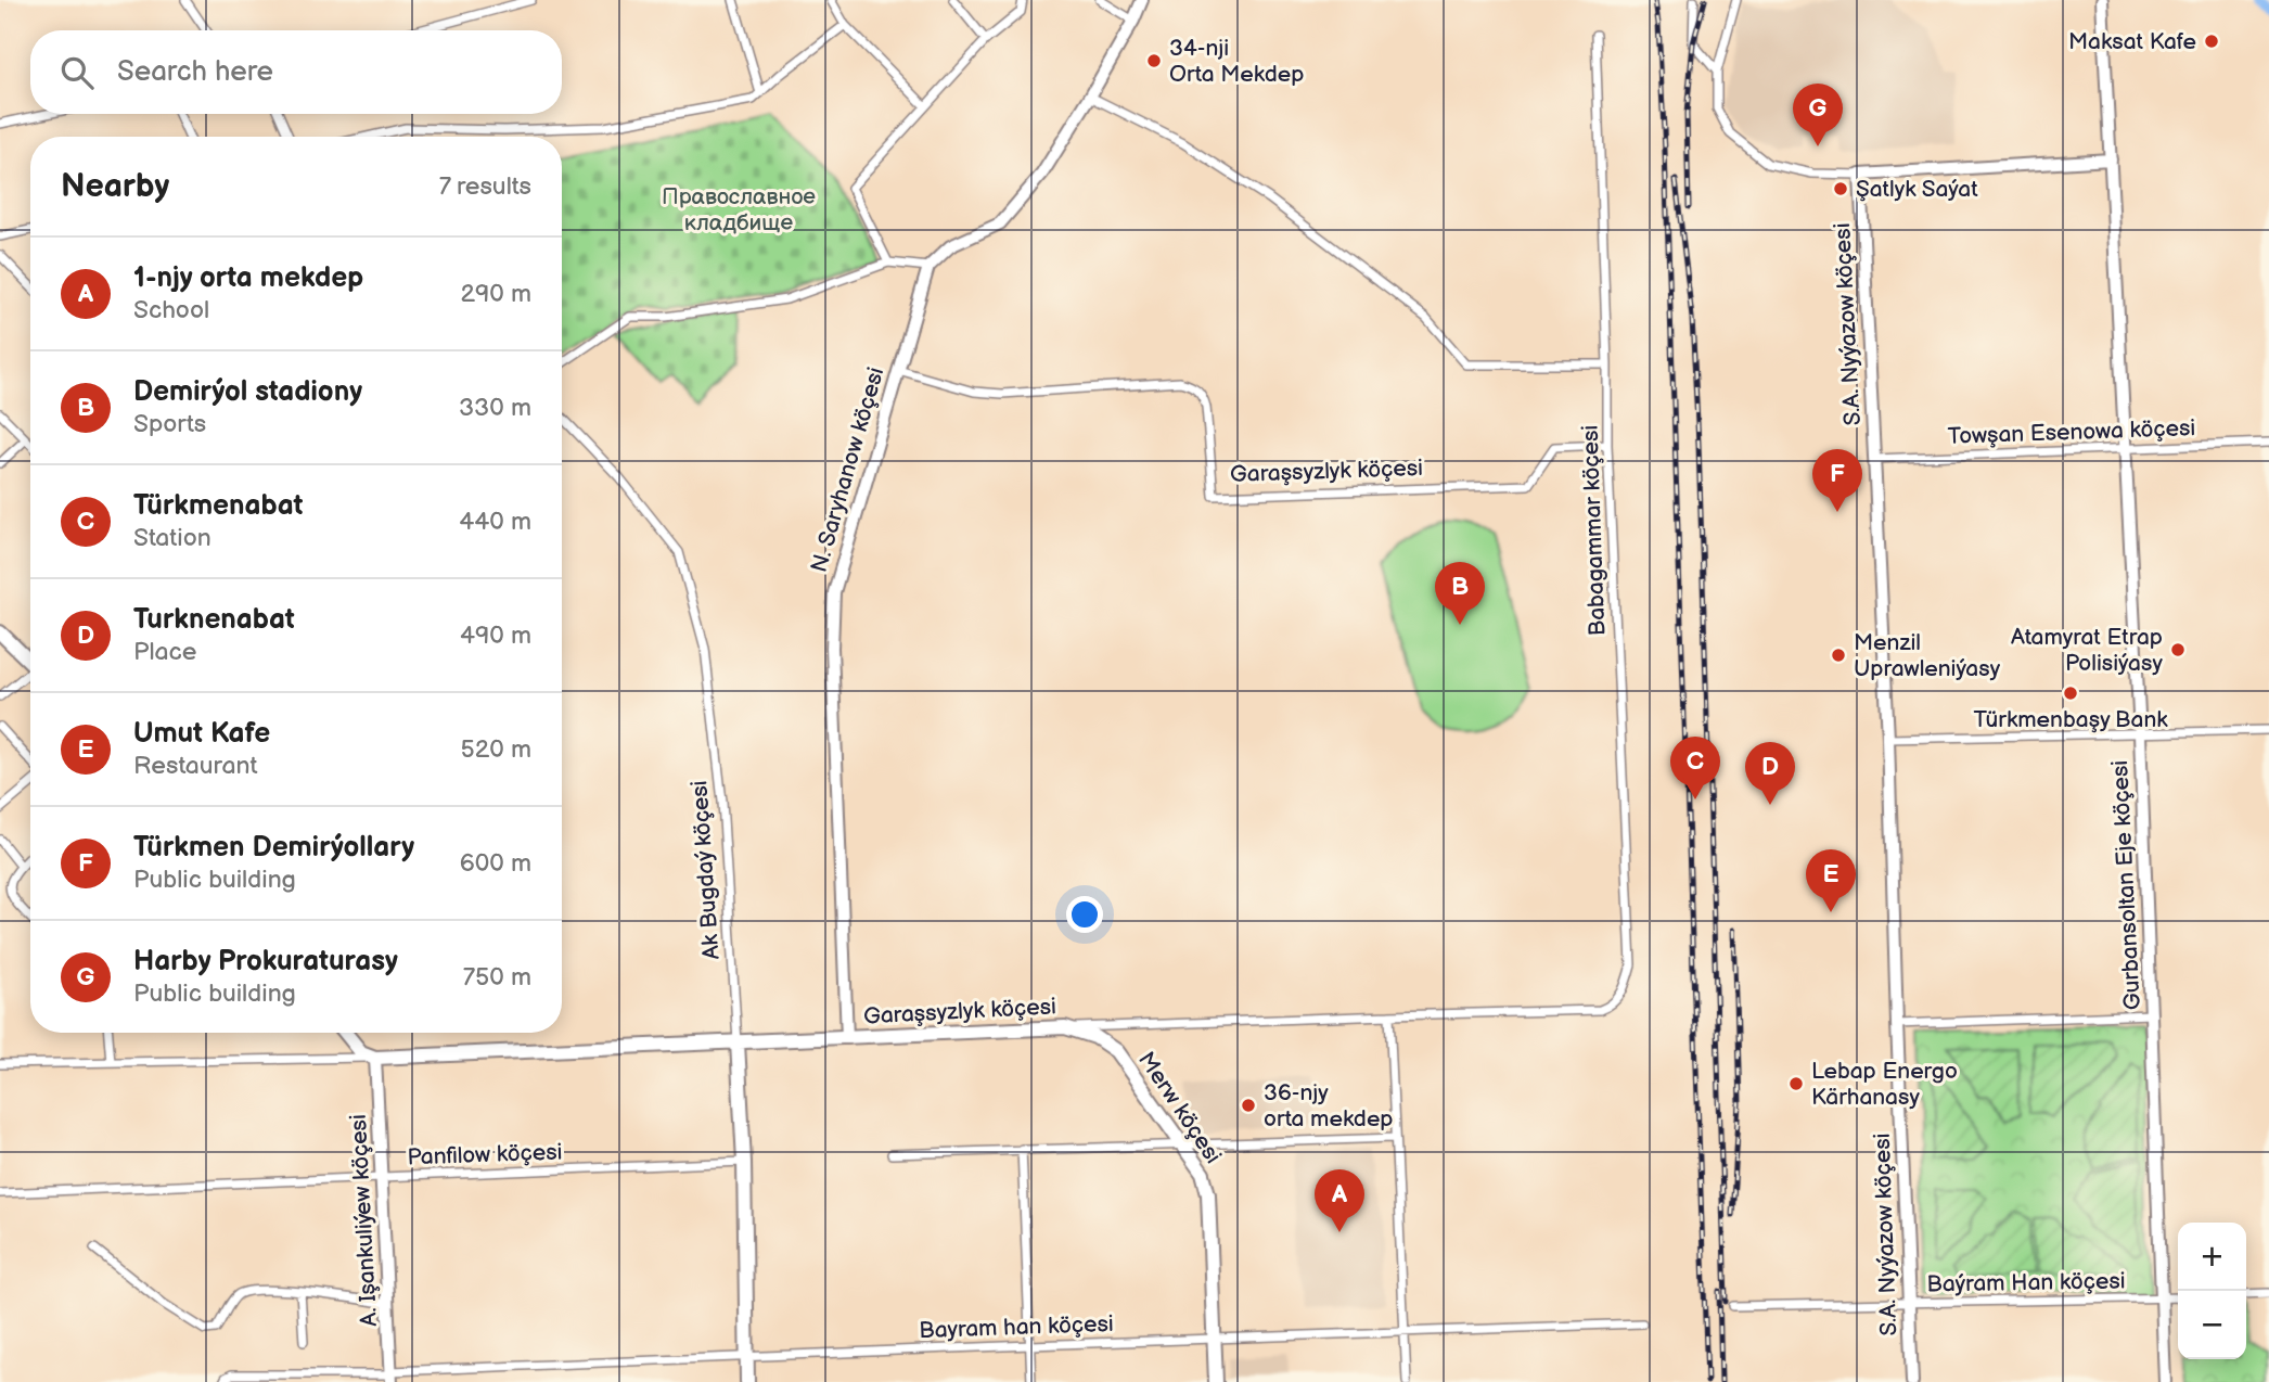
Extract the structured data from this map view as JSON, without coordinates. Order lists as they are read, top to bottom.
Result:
{
  "streets": {
    "main road": ["Garaşsyzlyk köçesi", "Ak Bugdaý köçesi", "Merw köçesi"],
    "street": [
      "S.A. Nyýazow köçesi",
      "Towşan Esenowa köçesi",
      "N. Saryhanow köçesi",
      "Babagammar köçesi",
      "Gurbansoltan Eje köçesi",
      "Panfilow köçesi",
      "A. Işankuliýew köçesi",
      "Baýram Han köçesi",
      "Bayram han köçesi"
    ]
  },
  "crossings": [
    ["S.A. Nyýazow köçesi", "Towşan Esenowa köçesi"],
    ["S.A. Nyýazow köçesi", "Baýram Han köçesi"],
    ["Towşan Esenowa köçesi", "Gurbansoltan Eje köçesi"],
    ["N. Saryhanow köçesi", "Garaşsyzlyk köçesi"],
    ["Garaşsyzlyk köçesi", "Babagammar köçesi"],
    ["Garaşsyzlyk köçesi", "Ak Bugdaý köçesi"],
    ["Garaşsyzlyk köçesi", "Merw köçesi"],
    ["Garaşsyzlyk köçesi", "A. Işankuliýew köçesi"],
    ["Ak Bugdaý köçesi", "Panfilow köçesi"],
    ["Ak Bugdaý köçesi", "Bayram han köçesi"],
    ["Gurbansoltan Eje köçesi", "Baýram Han köçesi"],
    ["Merw köçesi", "Bayram han köçesi"],
    ["Panfilow köçesi", "A. Işankuliýew köçesi"],
    ["A. Işankuliýew köçesi", "Bayram han köçesi"]
  ],
  "parks": ["Православное кладбище"],
  "places": [
    "Maksat Kafe",
    "34-nji Orta Mekdep",
    "Şatlyk Saýat",
    "Atamyrat Etrap Polisiýasy",
    "Menzil Uprawleniýasy",
    "Türkmenbaşy Bank",
    "Lebap Energo Kärhanasy",
    "36-njy orta mekdep"
  ],
  "page": {
    "search": "Search here",
    "pins": [
      "G",
      "F",
      "B",
      "C",
      "D",
      "E",
      "A"
    ],
    "heading": ["Nearby", "7 results"],
    "list": [
      {
        "mark": "A",
        "name": "1-njy orta mekdep",
        "note": "School",
        "value": "290 m"
      },
      {
        "mark": "B",
        "name": "Demirýol stadiony",
        "note": "Sports",
        "value": "330 m"
      },
      {
        "mark": "C",
        "name": "Türkmenabat",
        "note": "Station",
        "value": "440 m"
      },
      {
        "mark": "D",
        "name": "Turknenabat",
        "note": "Place",
        "value": "490 m"
      },
      {
        "mark": "E",
        "name": "Umut Kafe",
        "note": "Restaurant",
        "value": "520 m"
      },
      {
        "mark": "F",
        "name": "Türkmen Demirýollary",
        "note": "Public building",
        "value": "600 m"
      },
      {
        "mark": "G",
        "name": "Harby Prokuraturasy",
        "note": "Public building",
        "value": "750 m"
      }
    ],
    "map_buttons": ["+", "−"]
  }
}
